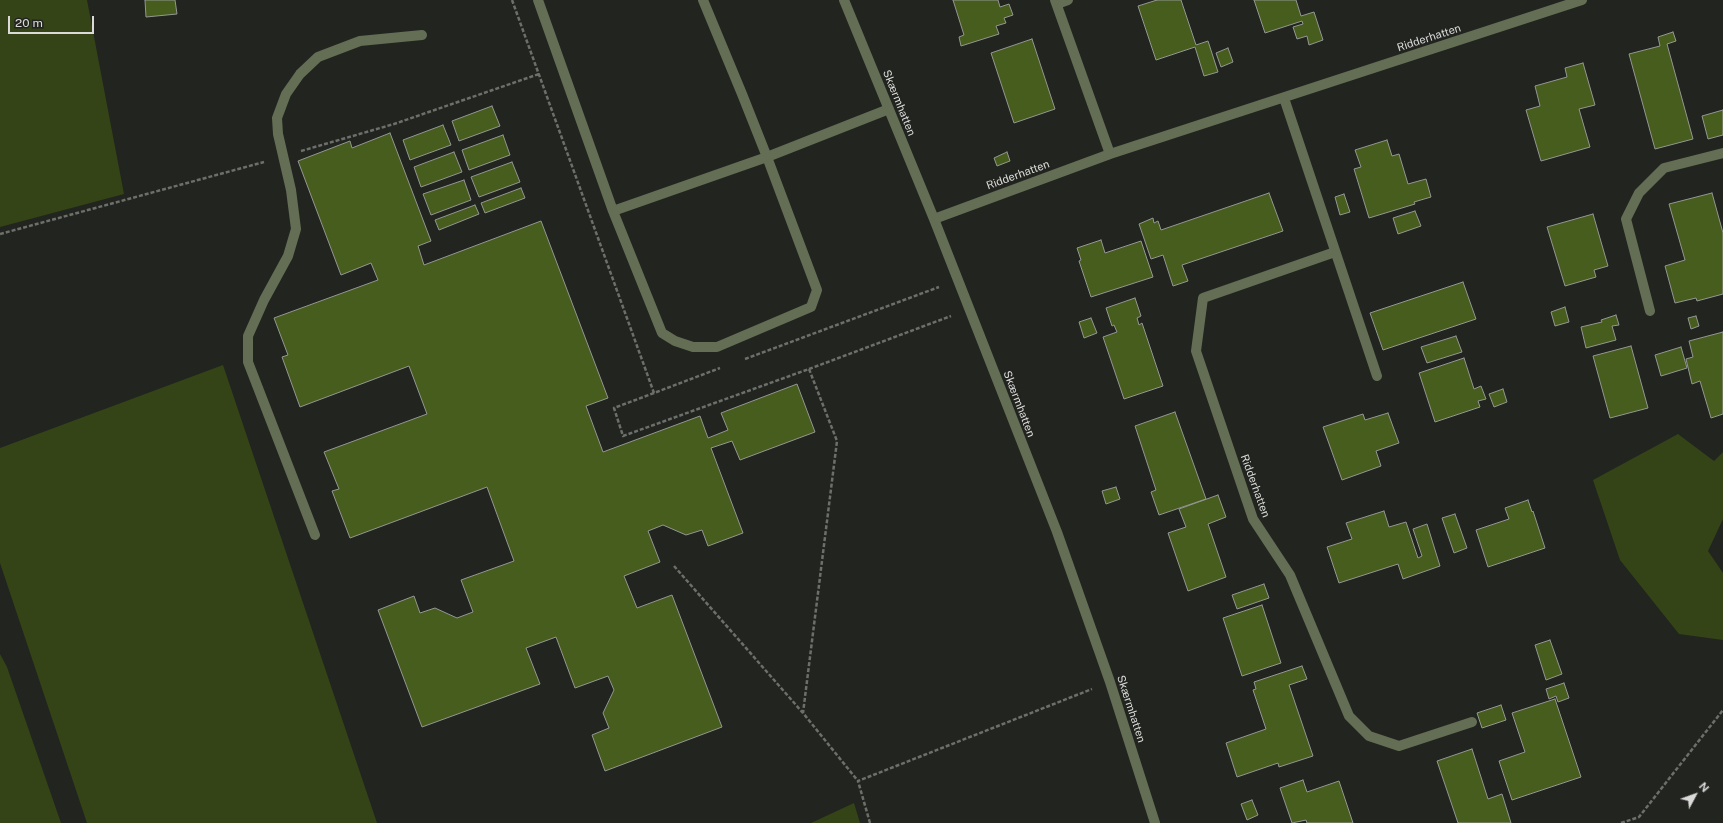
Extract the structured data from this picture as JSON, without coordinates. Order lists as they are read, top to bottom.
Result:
{
  "streets": {
    "street": ["Ridderhatten", "Skærmhatten"]
  },
  "crossings": [
    ["Ridderhatten", "Skærmhatten"]
  ],
  "scale_bar": "20 m",
  "north": "top right"
}
